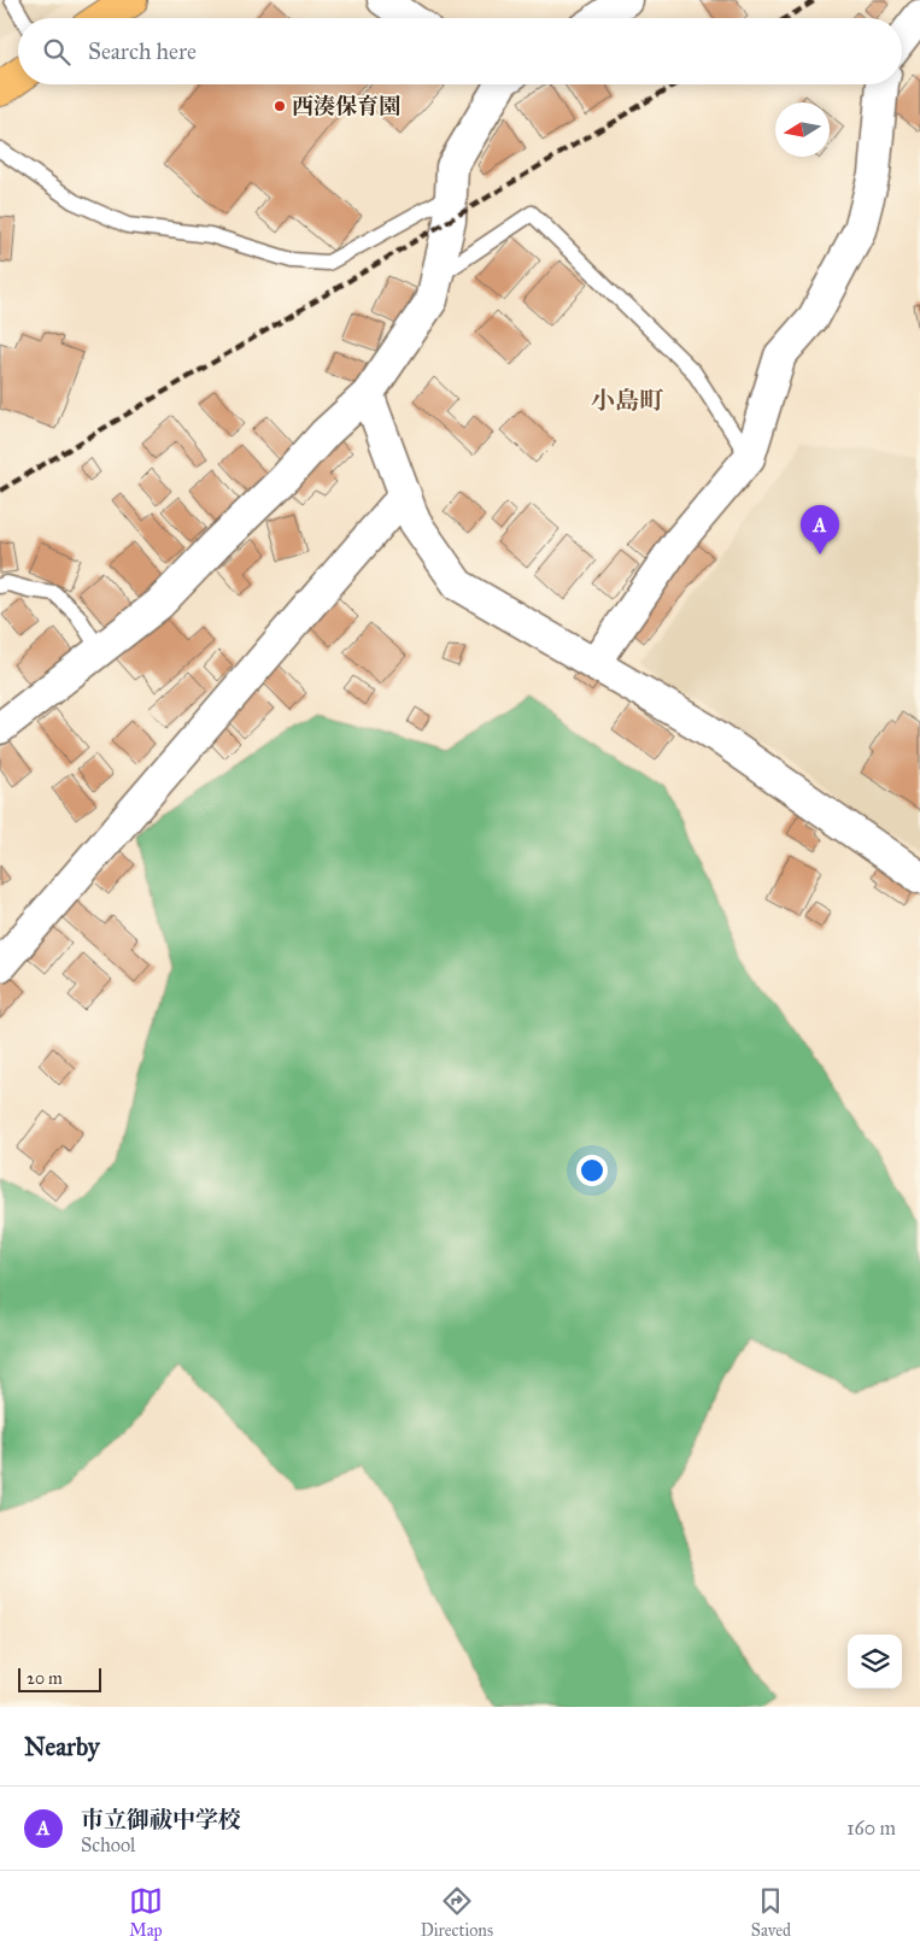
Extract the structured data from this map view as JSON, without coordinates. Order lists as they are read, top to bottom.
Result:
{
  "districts": ["小島町"],
  "places": ["西湊保育園"],
  "scale_bar": "20 m",
  "north": "left",
  "page": {
    "search": "Search here",
    "pins": "A",
    "scale": "20 m",
    "heading": "Nearby",
    "list": [
      {
        "mark": "A",
        "name": "市立御祓中学校",
        "note": "School",
        "value": "160 m"
      }
    ],
    "nav": ["Map", "Directions", "Saved"]
  }
}
